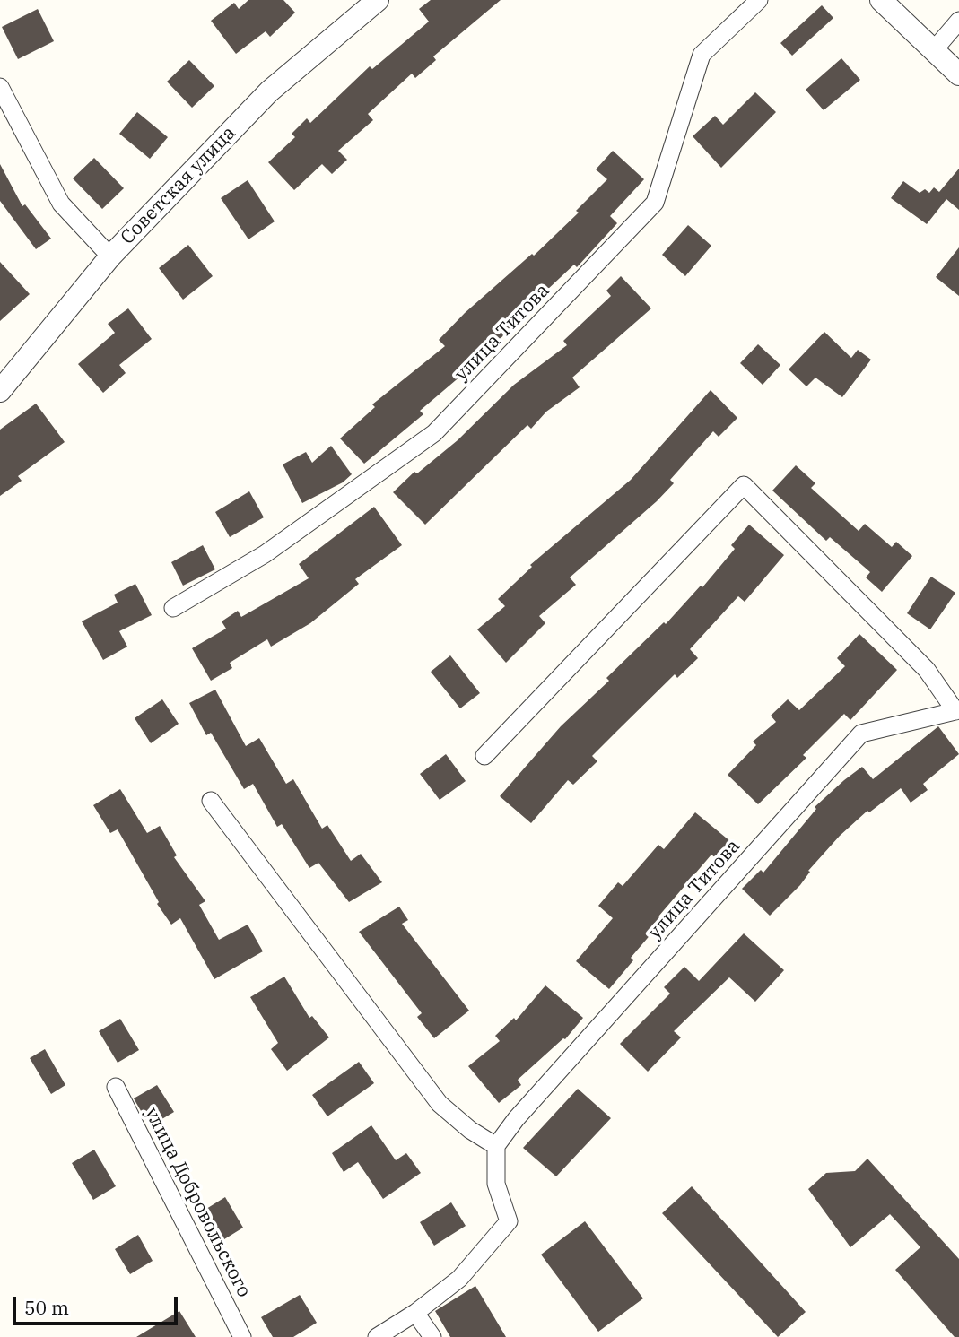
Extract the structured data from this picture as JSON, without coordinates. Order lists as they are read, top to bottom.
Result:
{
  "streets": {
    "street": ["Советская улица", "улица Титова", "улица Добровольского"]
  },
  "scale_bar": "50 m"
}
